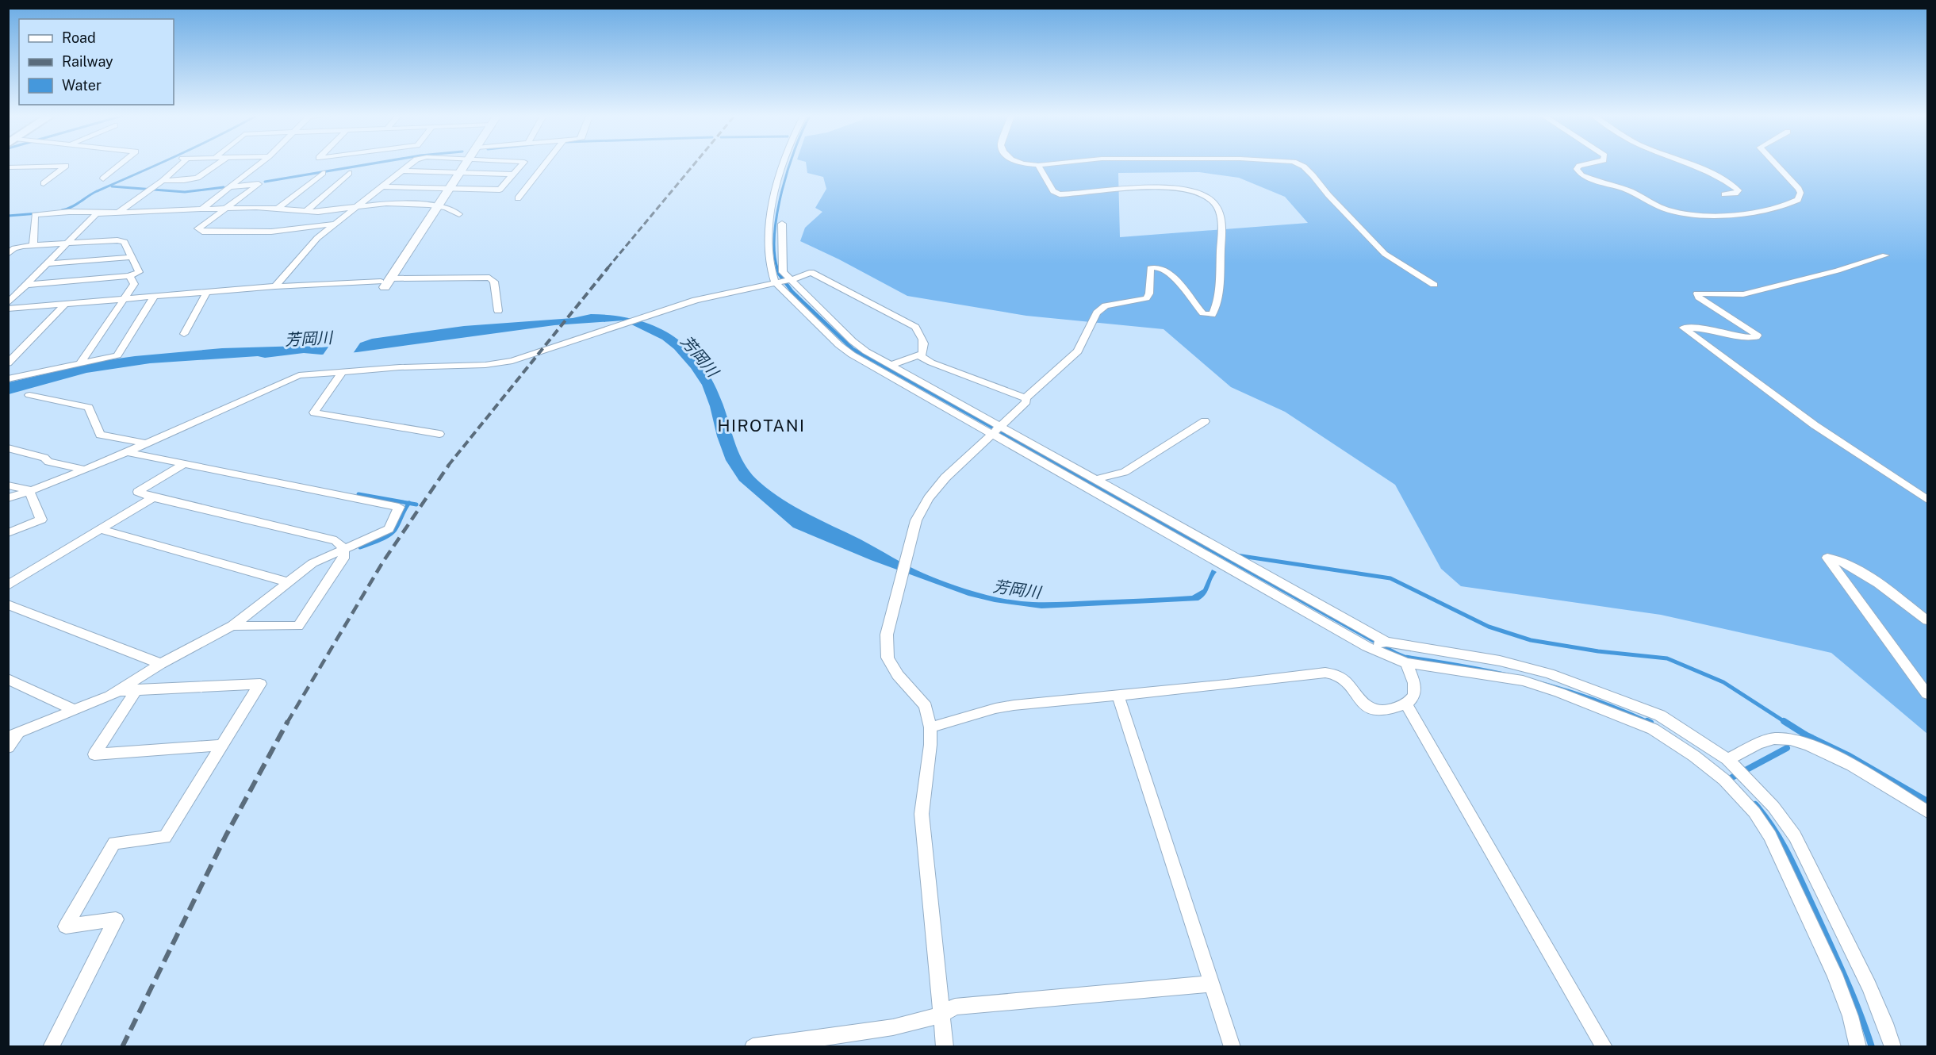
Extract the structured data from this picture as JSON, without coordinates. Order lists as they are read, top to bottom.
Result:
{
  "districts": ["HIROTANI"],
  "water": ["芳岡川"],
  "legend": ["Road", "Railway", "Water"]
}
